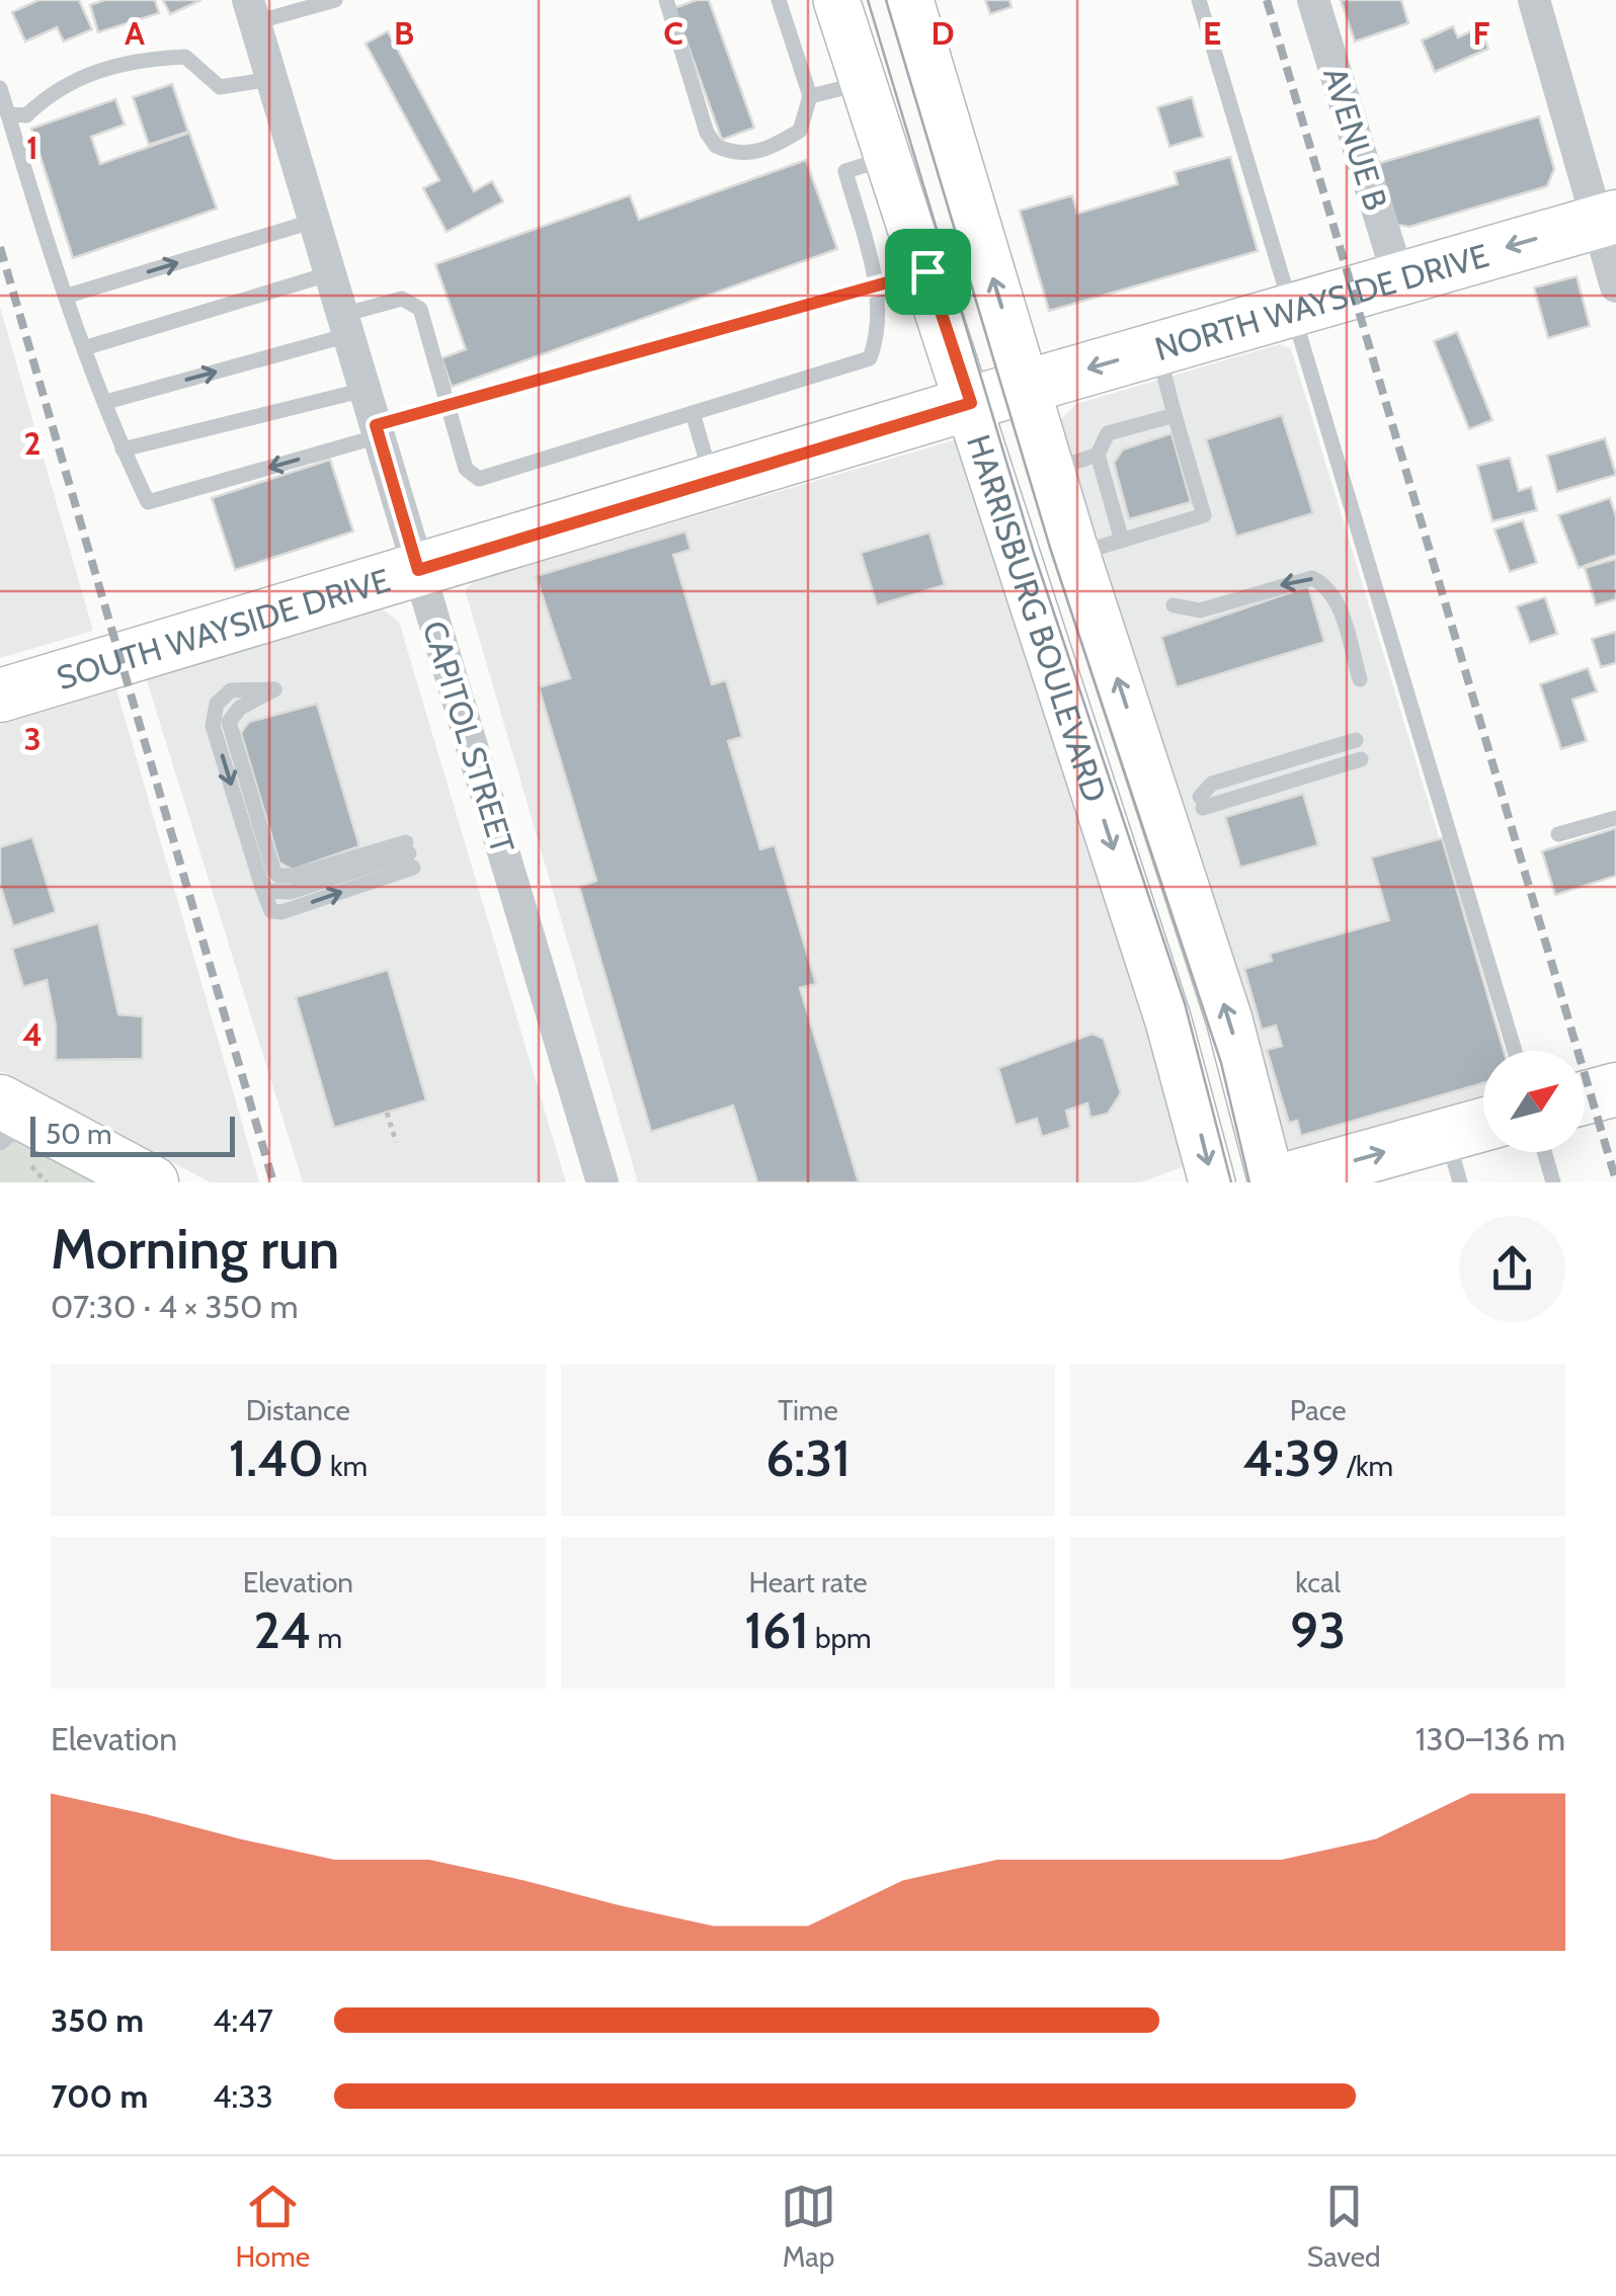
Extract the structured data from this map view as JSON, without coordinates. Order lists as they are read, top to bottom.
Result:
{
  "streets": {
    "main road": ["NORTH WAYSIDE DRIVE", "HARRISBURG BOULEVARD", "SOUTH WAYSIDE DRIVE"],
    "street": ["AVENUE B", "CAPITOL STREET"]
  },
  "crossings": [
    ["AVENUE B", "NORTH WAYSIDE DRIVE"],
    ["NORTH WAYSIDE DRIVE", "HARRISBURG BOULEVARD"],
    ["NORTH WAYSIDE DRIVE", "SOUTH WAYSIDE DRIVE"],
    ["HARRISBURG BOULEVARD", "SOUTH WAYSIDE DRIVE"],
    ["SOUTH WAYSIDE DRIVE", "CAPITOL STREET"]
  ],
  "one_way": ["NORTH WAYSIDE DRIVE"],
  "scale_bar": "50 m",
  "north": "top right",
  "page": {
    "scale": "50 m",
    "heading": ["Morning run", "07:30 · 4 × 350 m"],
    "stats": [
      ["Distance", "1.40 km"],
      ["Time", "6:31"],
      ["Pace", "4:39 /km"],
      ["Elevation", "24 m"],
      ["Heart rate", "161 bpm"],
      ["kcal", "93"]
    ],
    "chart": ["Elevation", "130–136 m"],
    "list": [
      {
        "name": "350 m",
        "note": "4:47"
      },
      {
        "name": "700 m",
        "note": "4:33"
      }
    ],
    "tabs": ["Home", "Map", "Saved"]
  },
  "grid": {
    "columns": [
      "A",
      "B",
      "C",
      "D",
      "E",
      "F"
    ],
    "rows": [
      "1",
      "2",
      "3",
      "4"
    ]
  }
}
